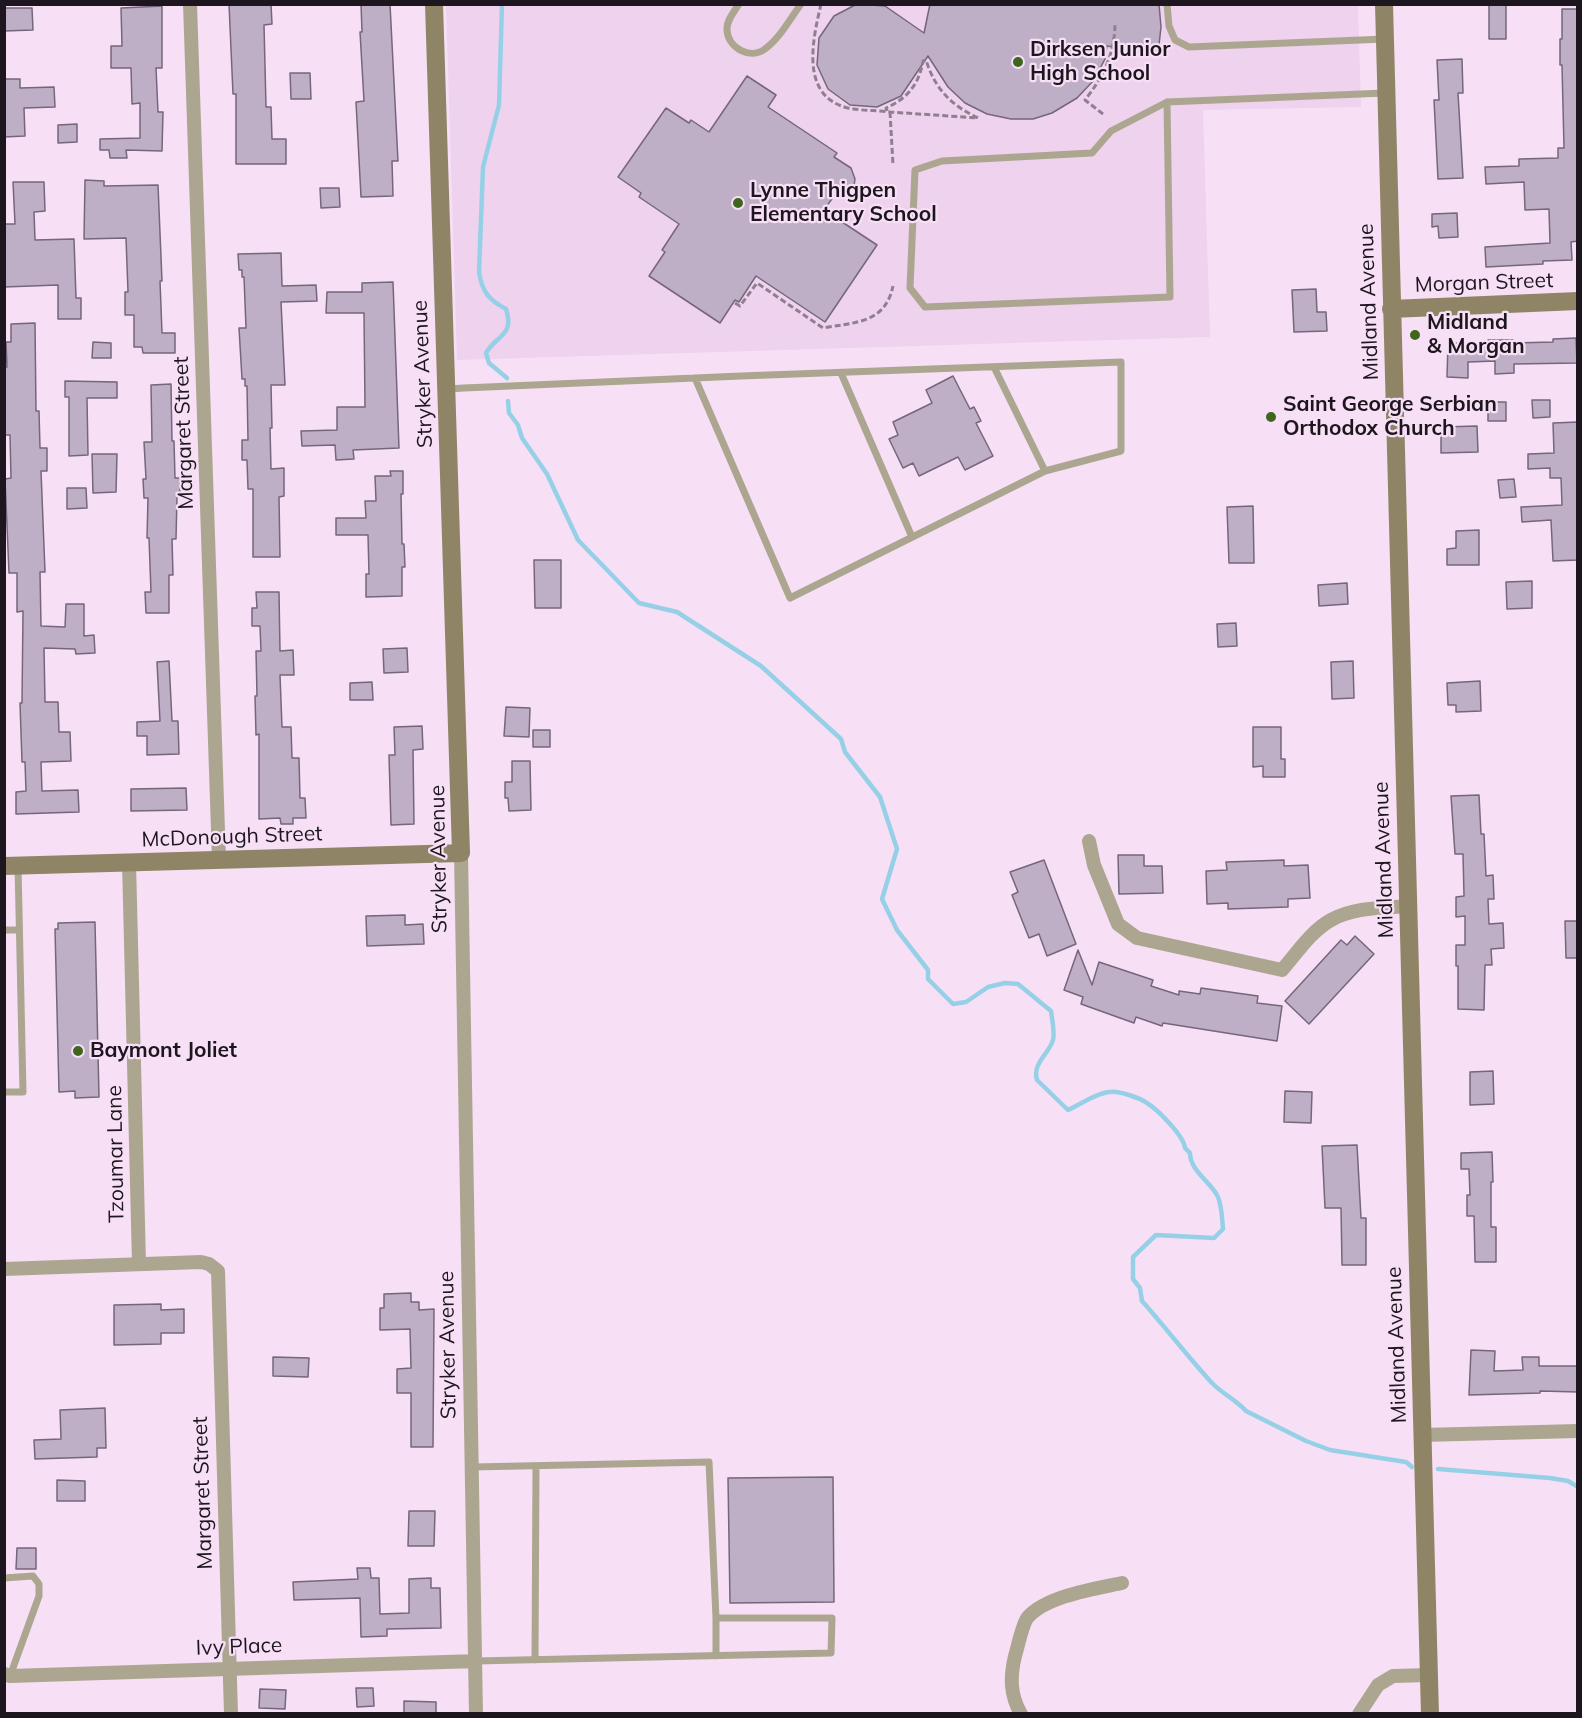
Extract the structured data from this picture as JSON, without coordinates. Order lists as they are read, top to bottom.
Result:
{
  "streets": {
    "street": [
      "Morgan Street",
      "Midland Avenue",
      "Stryker Avenue",
      "Margaret Street",
      "McDonough Street",
      "Tzoumar Lane",
      "Ivy Place"
    ]
  },
  "crossings": [
    ["Morgan Street", "Midland Avenue"],
    ["Stryker Avenue", "McDonough Street"],
    ["Stryker Avenue", "Ivy Place"],
    ["Margaret Street", "McDonough Street"],
    ["Margaret Street", "Tzoumar Lane"],
    ["Margaret Street", "Ivy Place"],
    ["McDonough Street", "Tzoumar Lane"]
  ],
  "places": [
    "Dirksen Junior High School",
    "Lynne Thigpen Elementary School",
    "Midland & Morgan",
    "Saint George Serbian Orthodox Church",
    "Baymont Joliet"
  ]
}
